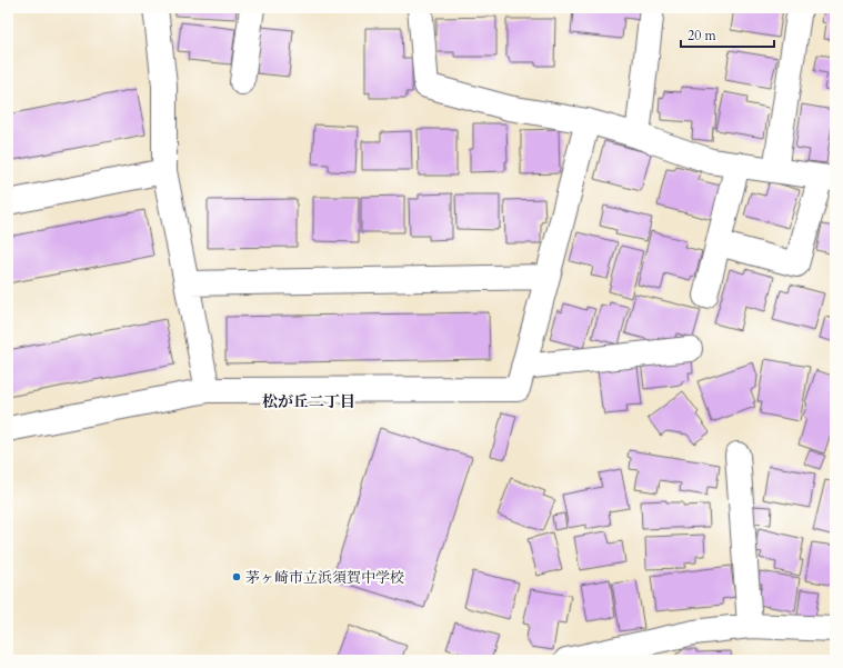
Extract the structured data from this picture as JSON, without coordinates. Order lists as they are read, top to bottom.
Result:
{
  "districts": ["松が丘二丁目"],
  "places": ["茅ヶ崎市立浜須賀中学校"],
  "scale_bar": "20 m"
}
